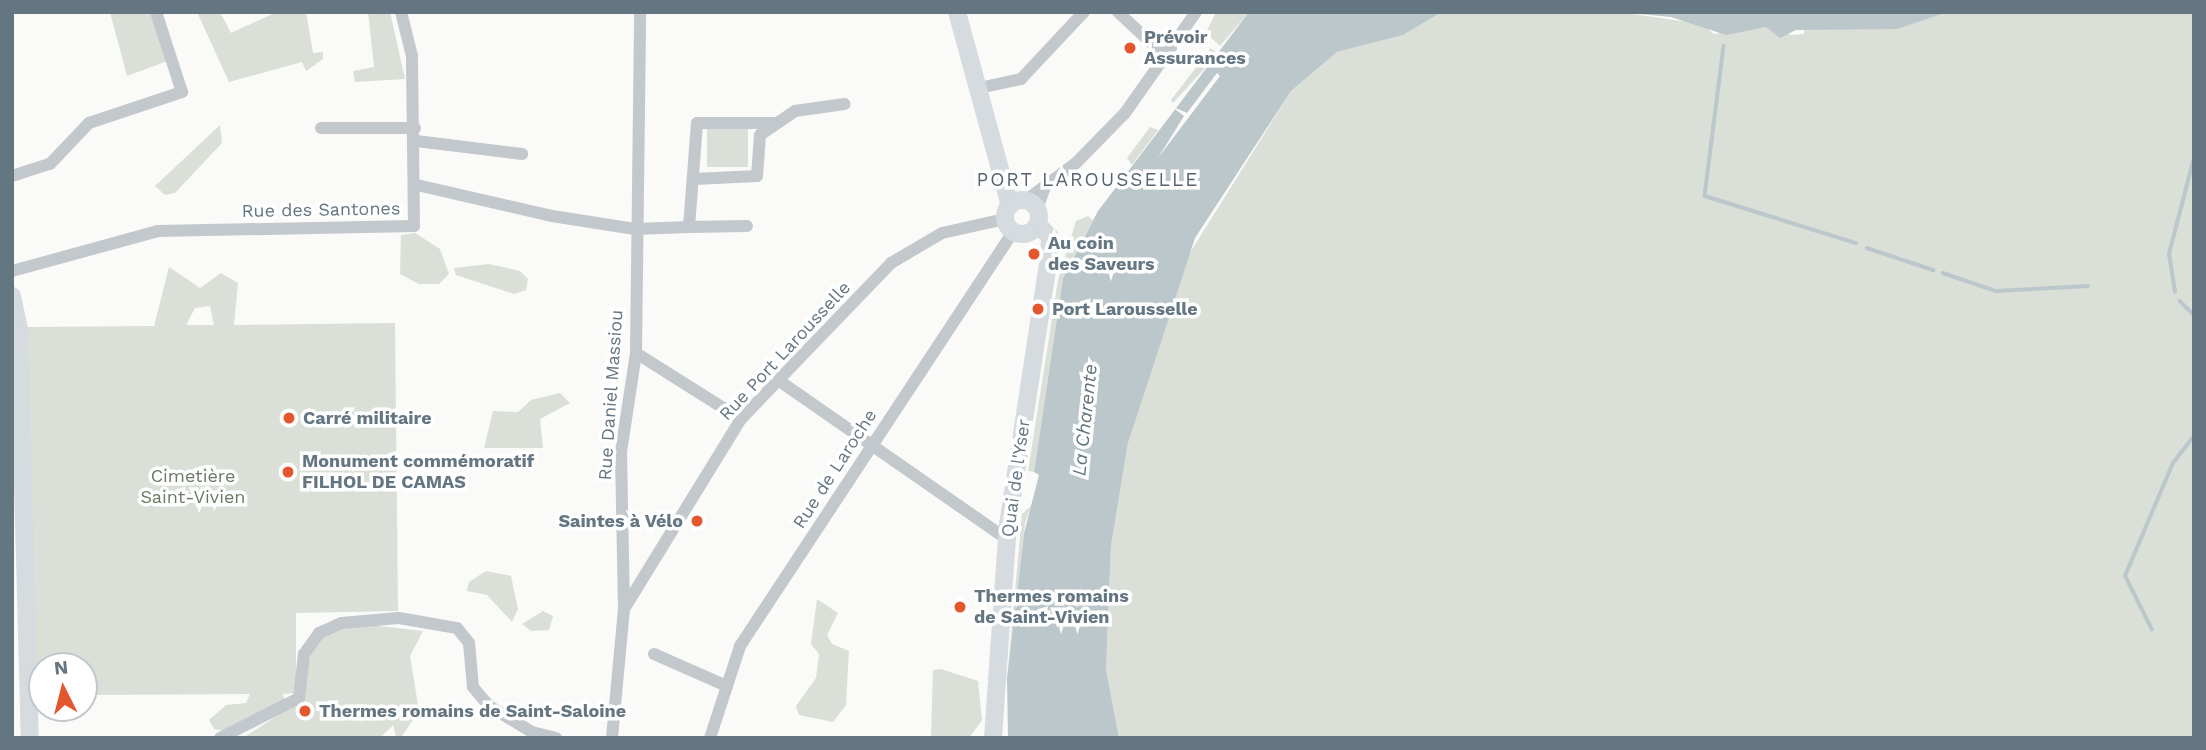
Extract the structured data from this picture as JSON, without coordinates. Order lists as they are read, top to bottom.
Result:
{
  "streets": {
    "street": [
      "Rue des Santones",
      "Rue Port Larousselle",
      "Rue Daniel Massiou",
      "Rue de Laroche",
      "Quai de l'Yser"
    ]
  },
  "crossings": [
    ["Rue des Santones", "Rue Daniel Massiou"],
    ["Rue Port Larousselle", "Rue Daniel Massiou"],
    ["Rue Port Larousselle", "Rue de Laroche"],
    ["Rue Port Larousselle", "Quai de l'Yser"],
    ["Rue de Laroche", "Quai de l'Yser"]
  ],
  "districts": ["PORT LAROUSSELLE"],
  "water": ["La Charente"],
  "parks": ["Cimetière Saint-Vivien"],
  "places": [
    "Prévoir Assurances",
    "Au coin des Saveurs",
    "Port Larousselle",
    "Carré militaire",
    "Monument commémoratif FILHOL DE CAMAS",
    "Saintes à Vélo",
    "Thermes romains de Saint-Vivien",
    "Thermes romains de Saint-Saloine"
  ],
  "north": "top"
}
